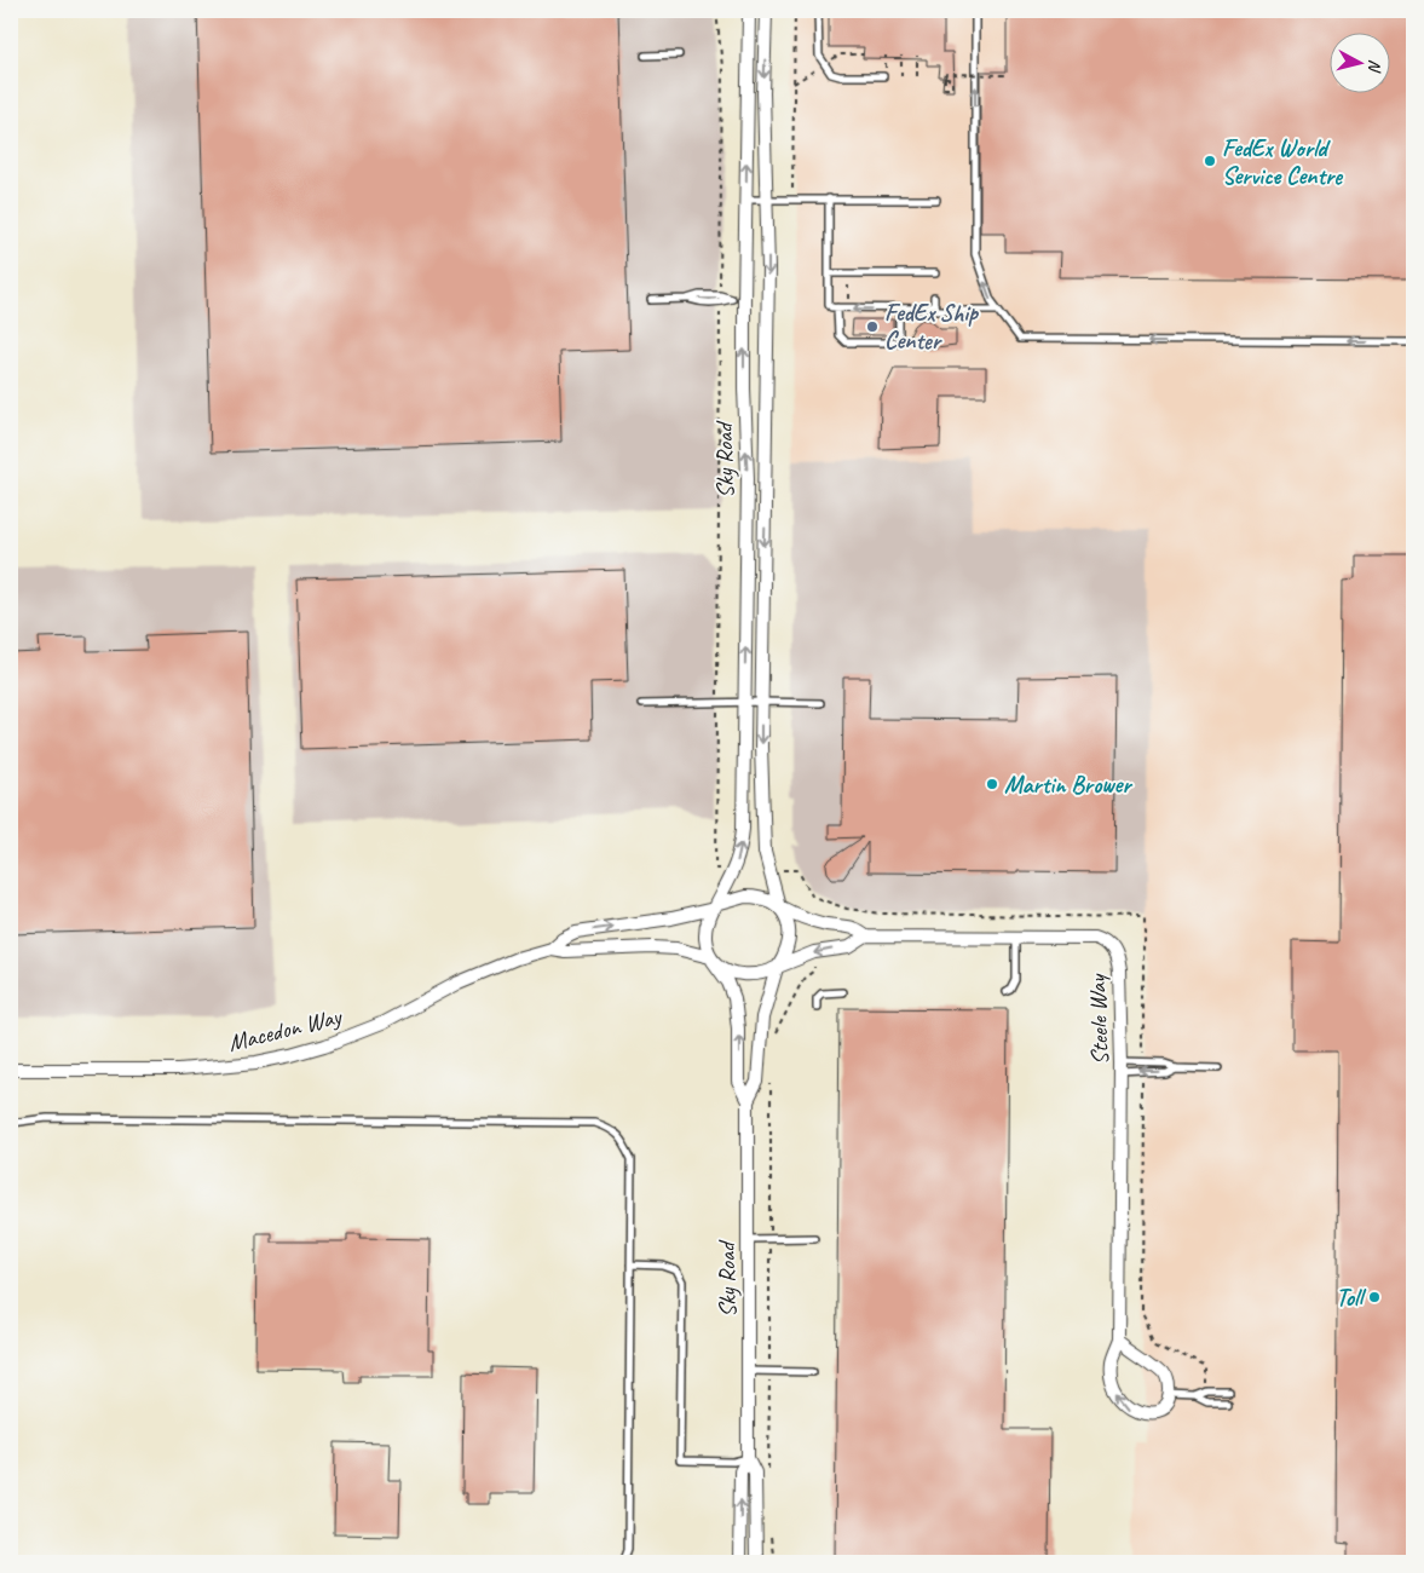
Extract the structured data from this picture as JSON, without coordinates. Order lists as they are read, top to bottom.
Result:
{
  "streets": {
    "street": ["Sky Road", "Steele Way", "Macedon Way"]
  },
  "crossings": [
    ["Sky Road", "Steele Way"],
    ["Sky Road", "Macedon Way"],
    ["Steele Way", "Macedon Way"]
  ],
  "places": [
    "FedEx World Service Centre",
    "FedEx Ship Center",
    "Martin Brower",
    "Toll"
  ],
  "north": "right"
}
